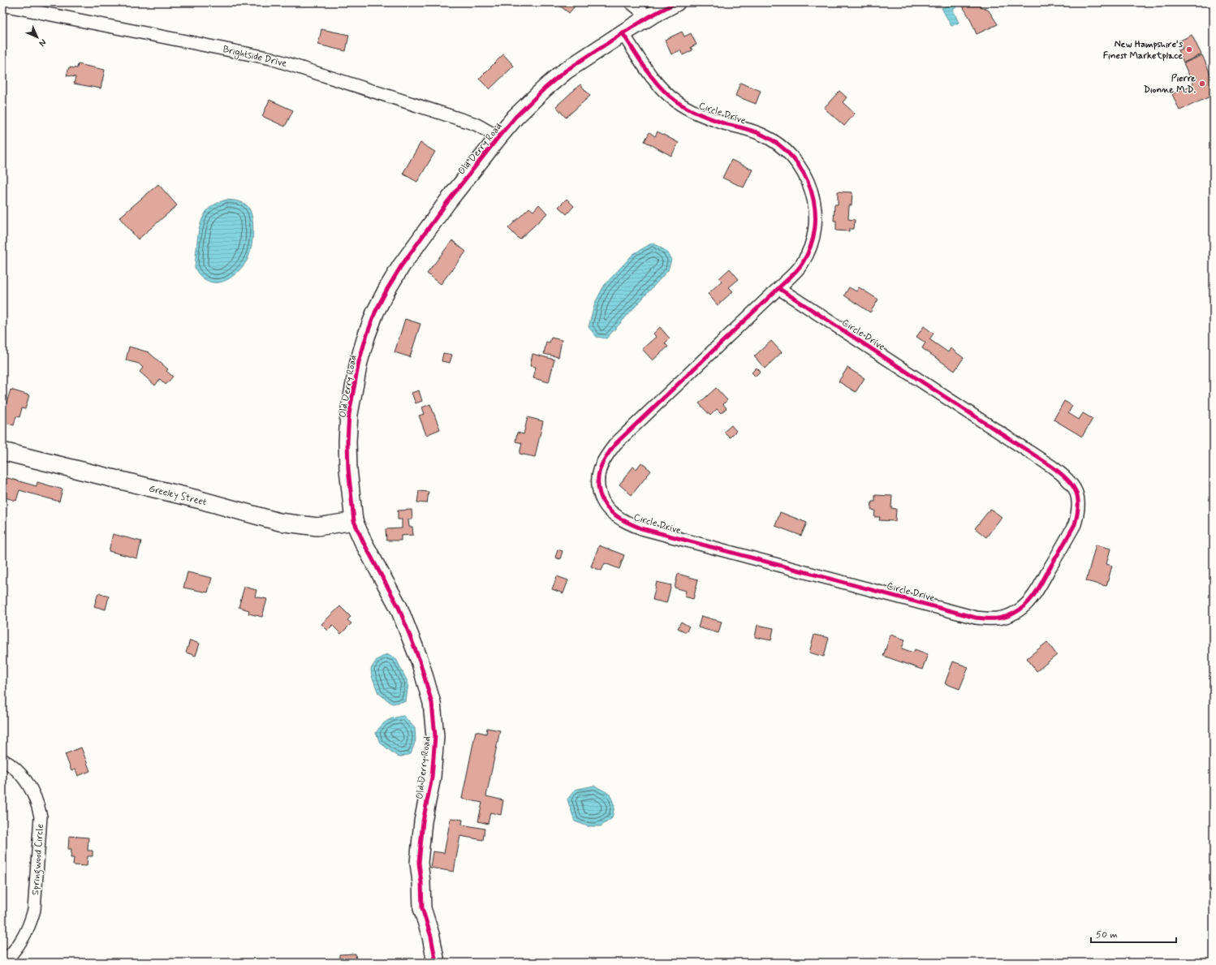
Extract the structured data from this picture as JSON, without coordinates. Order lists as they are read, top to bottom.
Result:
{
  "streets": {
    "street": [
      "Brightside Drive",
      "Circle Drive",
      "Old Derry Road",
      "Greeley Street",
      "Springwood Circle"
    ]
  },
  "crossings": [
    ["Brightside Drive", "Old Derry Road"],
    ["Circle Drive", "Old Derry Road"],
    ["Old Derry Road", "Greeley Street"]
  ],
  "places": ["New Hampshire's Finest Marketplace", "Pierre Dionne M.D."],
  "scale_bar": "50 m",
  "north": "bottom right"
}
